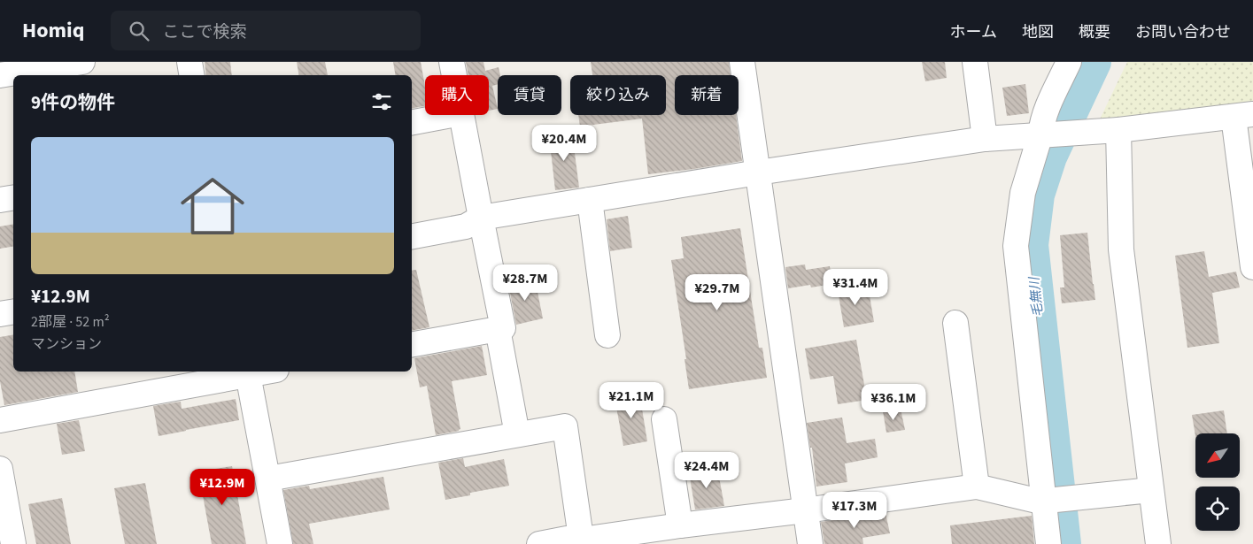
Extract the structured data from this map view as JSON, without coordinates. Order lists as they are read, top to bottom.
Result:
{
  "water": ["毛無川"],
  "north": "bottom left",
  "page": {
    "header": "Homiq",
    "search": "ここで検索",
    "nav": [
      "ホーム",
      "地図",
      "概要",
      "お問い合わせ"
    ],
    "chip": [
      "購入",
      "賃貸",
      "絞り込み",
      "新着"
    ],
    "heading": "9件の物件",
    "price": [
      "¥20.4M",
      "¥28.7M",
      "¥31.4M",
      "¥29.7M",
      "¥21.1M",
      "¥36.1M",
      "¥24.4M",
      "¥12.9M",
      "¥17.3M"
    ],
    "list": [
      {
        "name": "¥12.9M",
        "note": "2部屋 · 52 m² · マンション"
      }
    ]
  }
}
